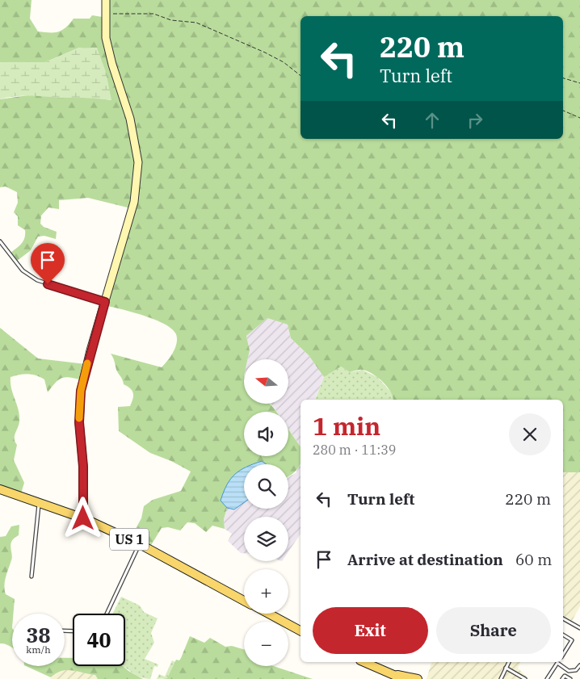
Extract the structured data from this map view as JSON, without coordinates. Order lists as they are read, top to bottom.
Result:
{
  "streets": {
    "main road": ["US 1"]
  },
  "north": "left",
  "page": {
    "turn": ["220 m", "Turn left"],
    "map_buttons": ["+", "−"],
    "heading": ["1 min", "280 m · 11:39"],
    "list": [
      {
        "name": "Turn left",
        "value": "220 m"
      },
      {
        "name": "Arrive at destination",
        "value": "60 m"
      }
    ],
    "buttons": ["Exit", "Share"],
    "speed": "38 km/h",
    "limit": "40"
  }
}
